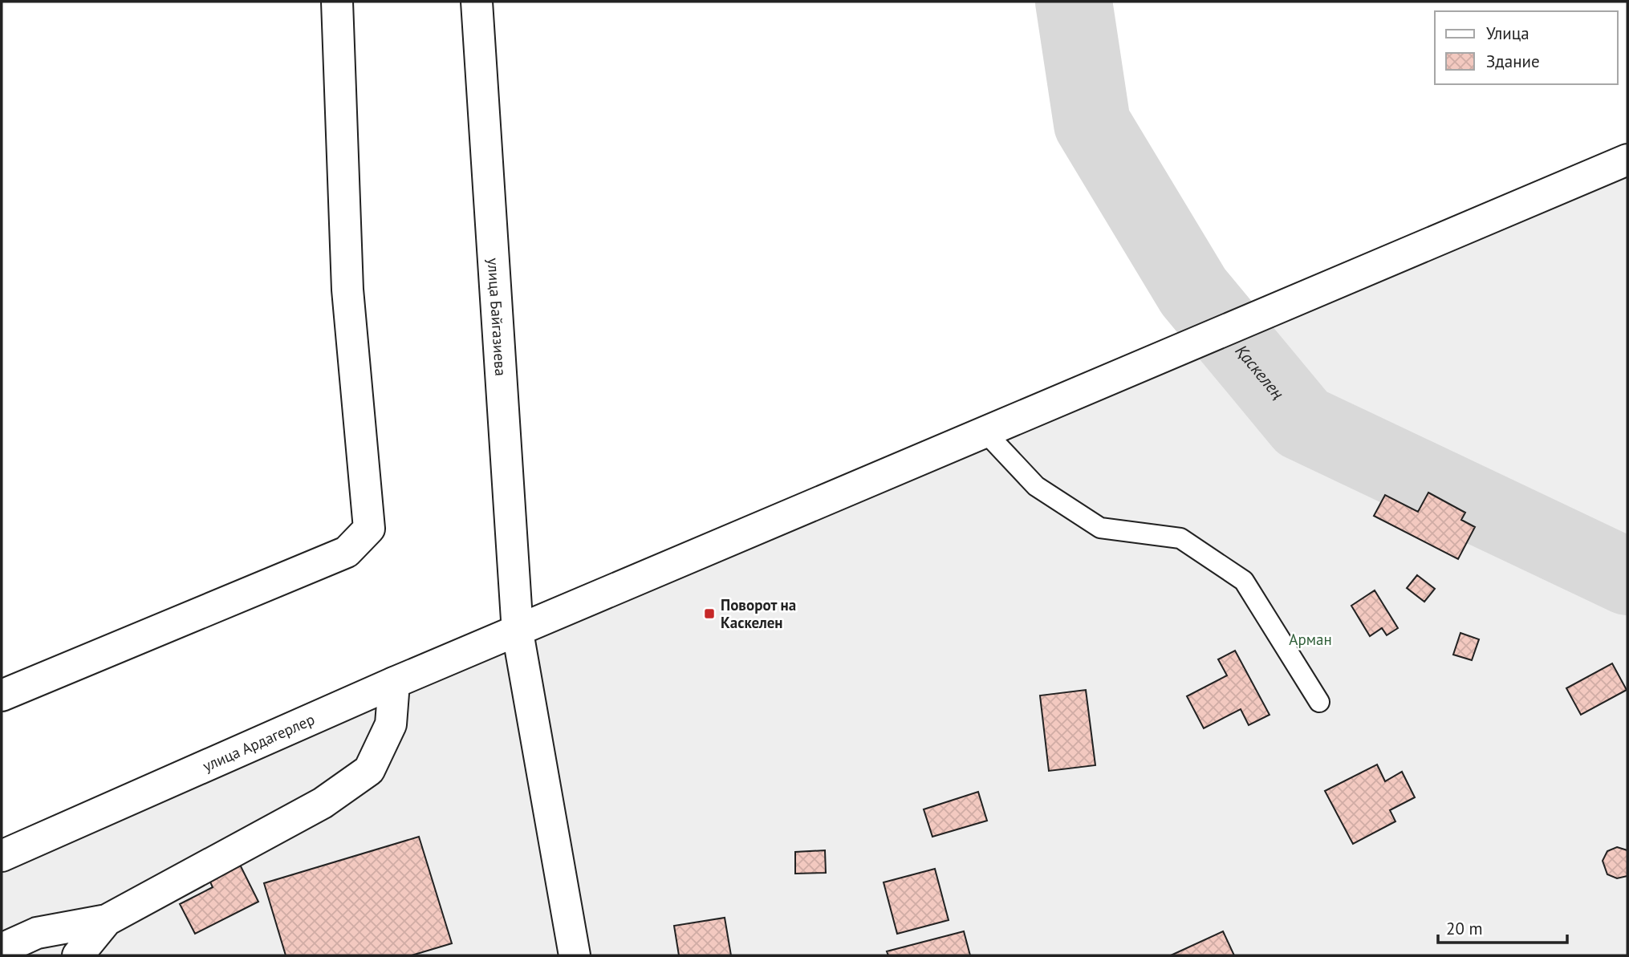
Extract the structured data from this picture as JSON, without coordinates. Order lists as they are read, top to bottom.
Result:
{
  "streets": {
    "main road": ["улица Байгазиева", "улица Ардагерлер"]
  },
  "crossings": [
    ["улица Байгазиева", "улица Ардагерлер"]
  ],
  "water": ["Қаскелең"],
  "parks": ["Арман"],
  "places": {
    "transit": ["Поворот на Каскелен"]
  },
  "legend": ["Улица", "Здание"],
  "scale_bar": "20 m"
}
